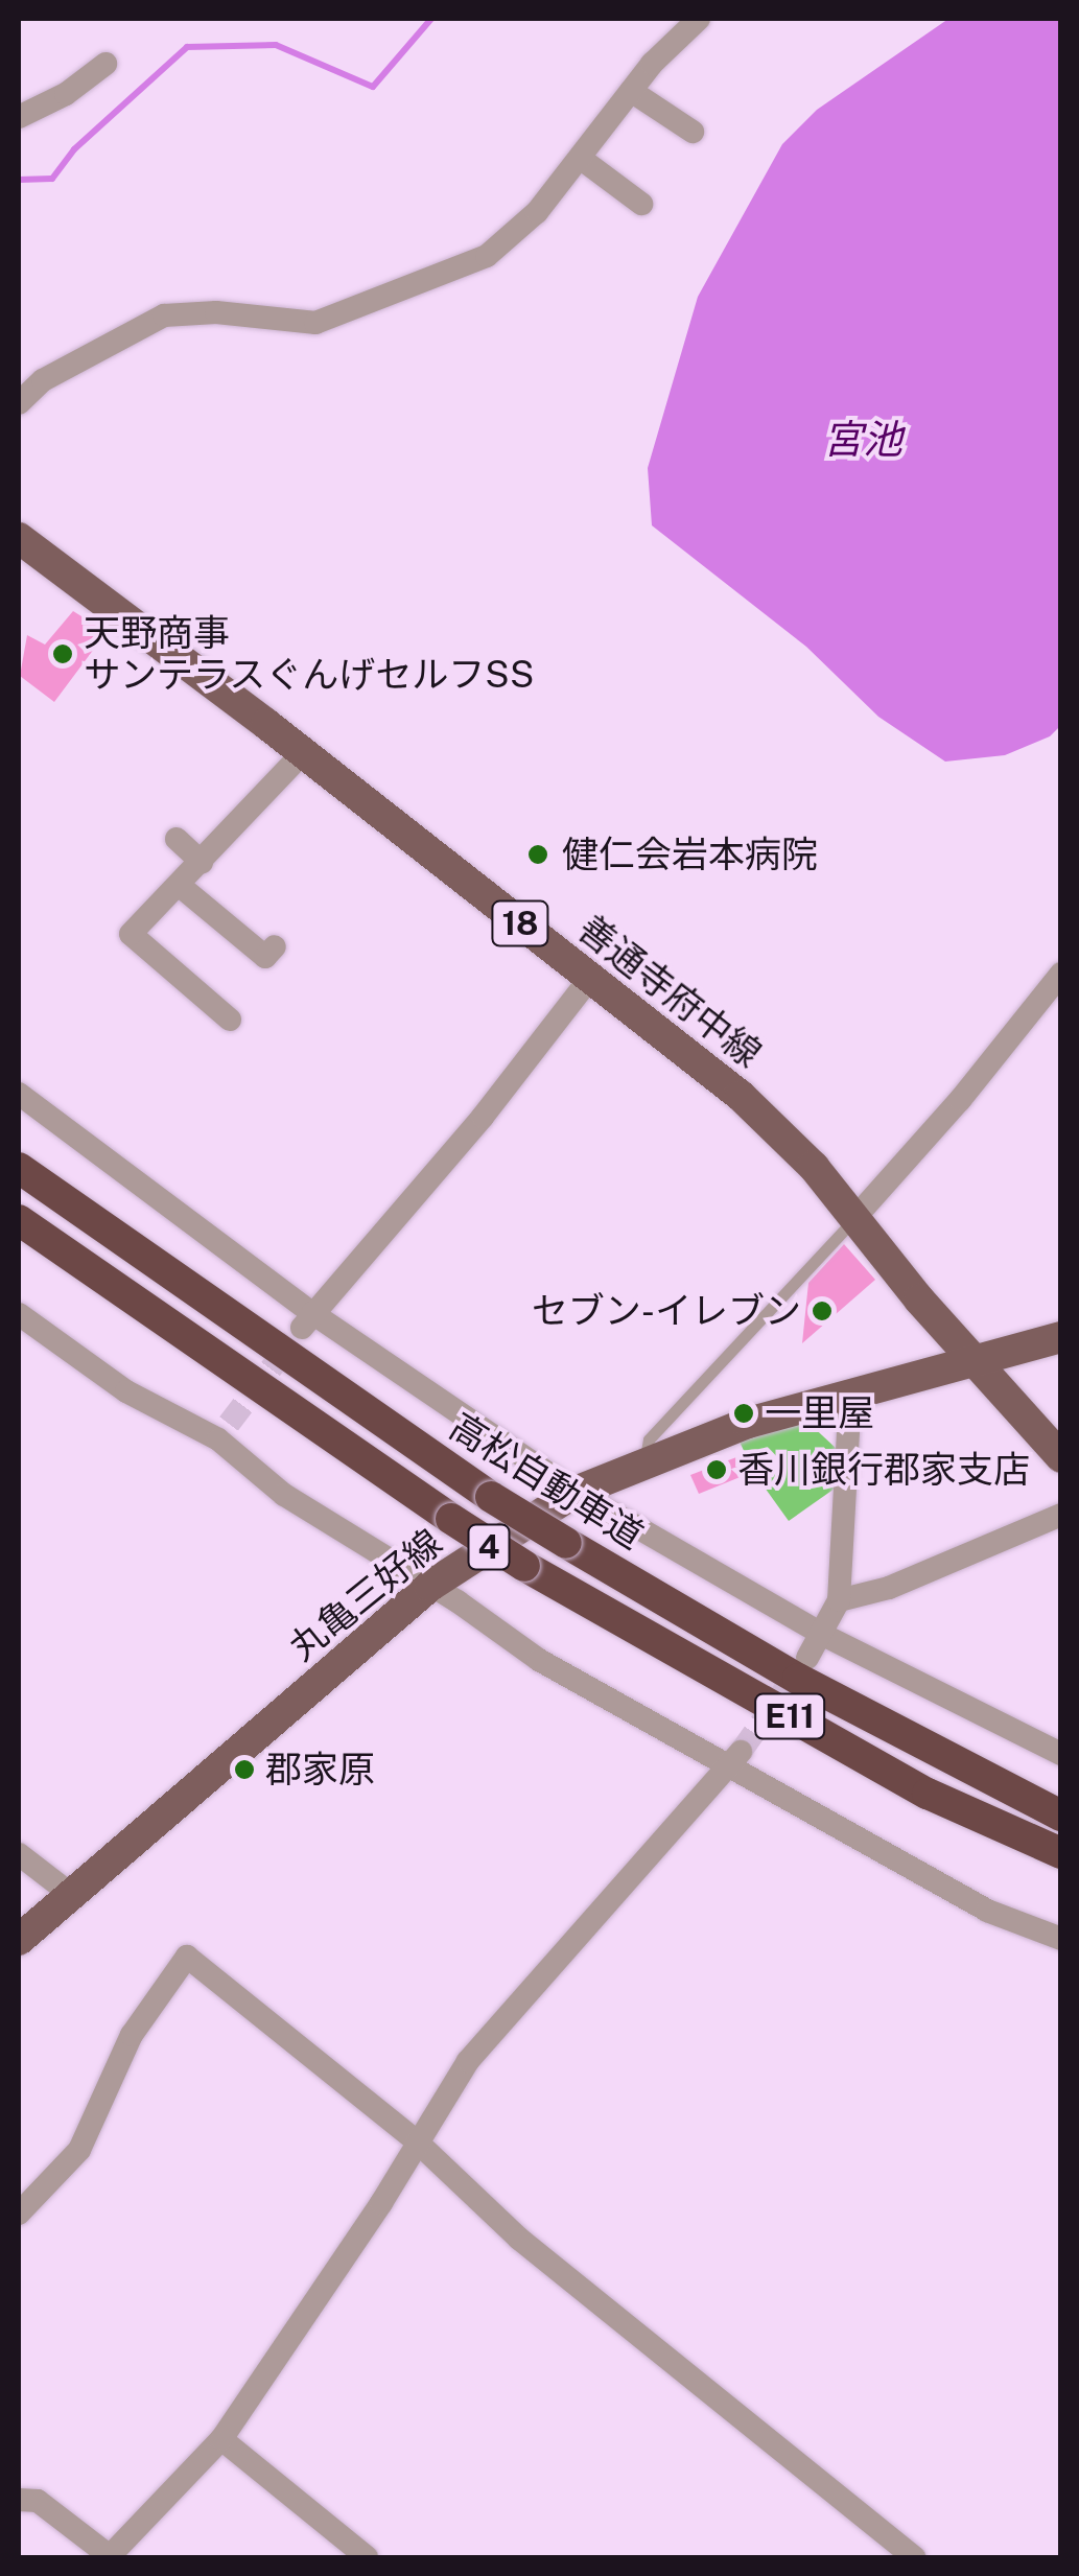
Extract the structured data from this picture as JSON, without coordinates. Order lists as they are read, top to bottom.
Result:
{
  "streets": {
    "highway": ["高松自動車道", "E11"],
    "main road": [
      "18",
      "善通寺府中線",
      "4",
      "丸亀三好線"
    ]
  },
  "crossings": [
    ["善通寺府中線", "丸亀三好線"]
  ],
  "water": ["宮池"],
  "places": [
    "天野商事 サンテラスぐんげセルフSS",
    "健仁会岩本病院",
    "セブン-イレブン",
    "一里屋",
    "香川銀行郡家支店",
    "郡家原"
  ]
}
